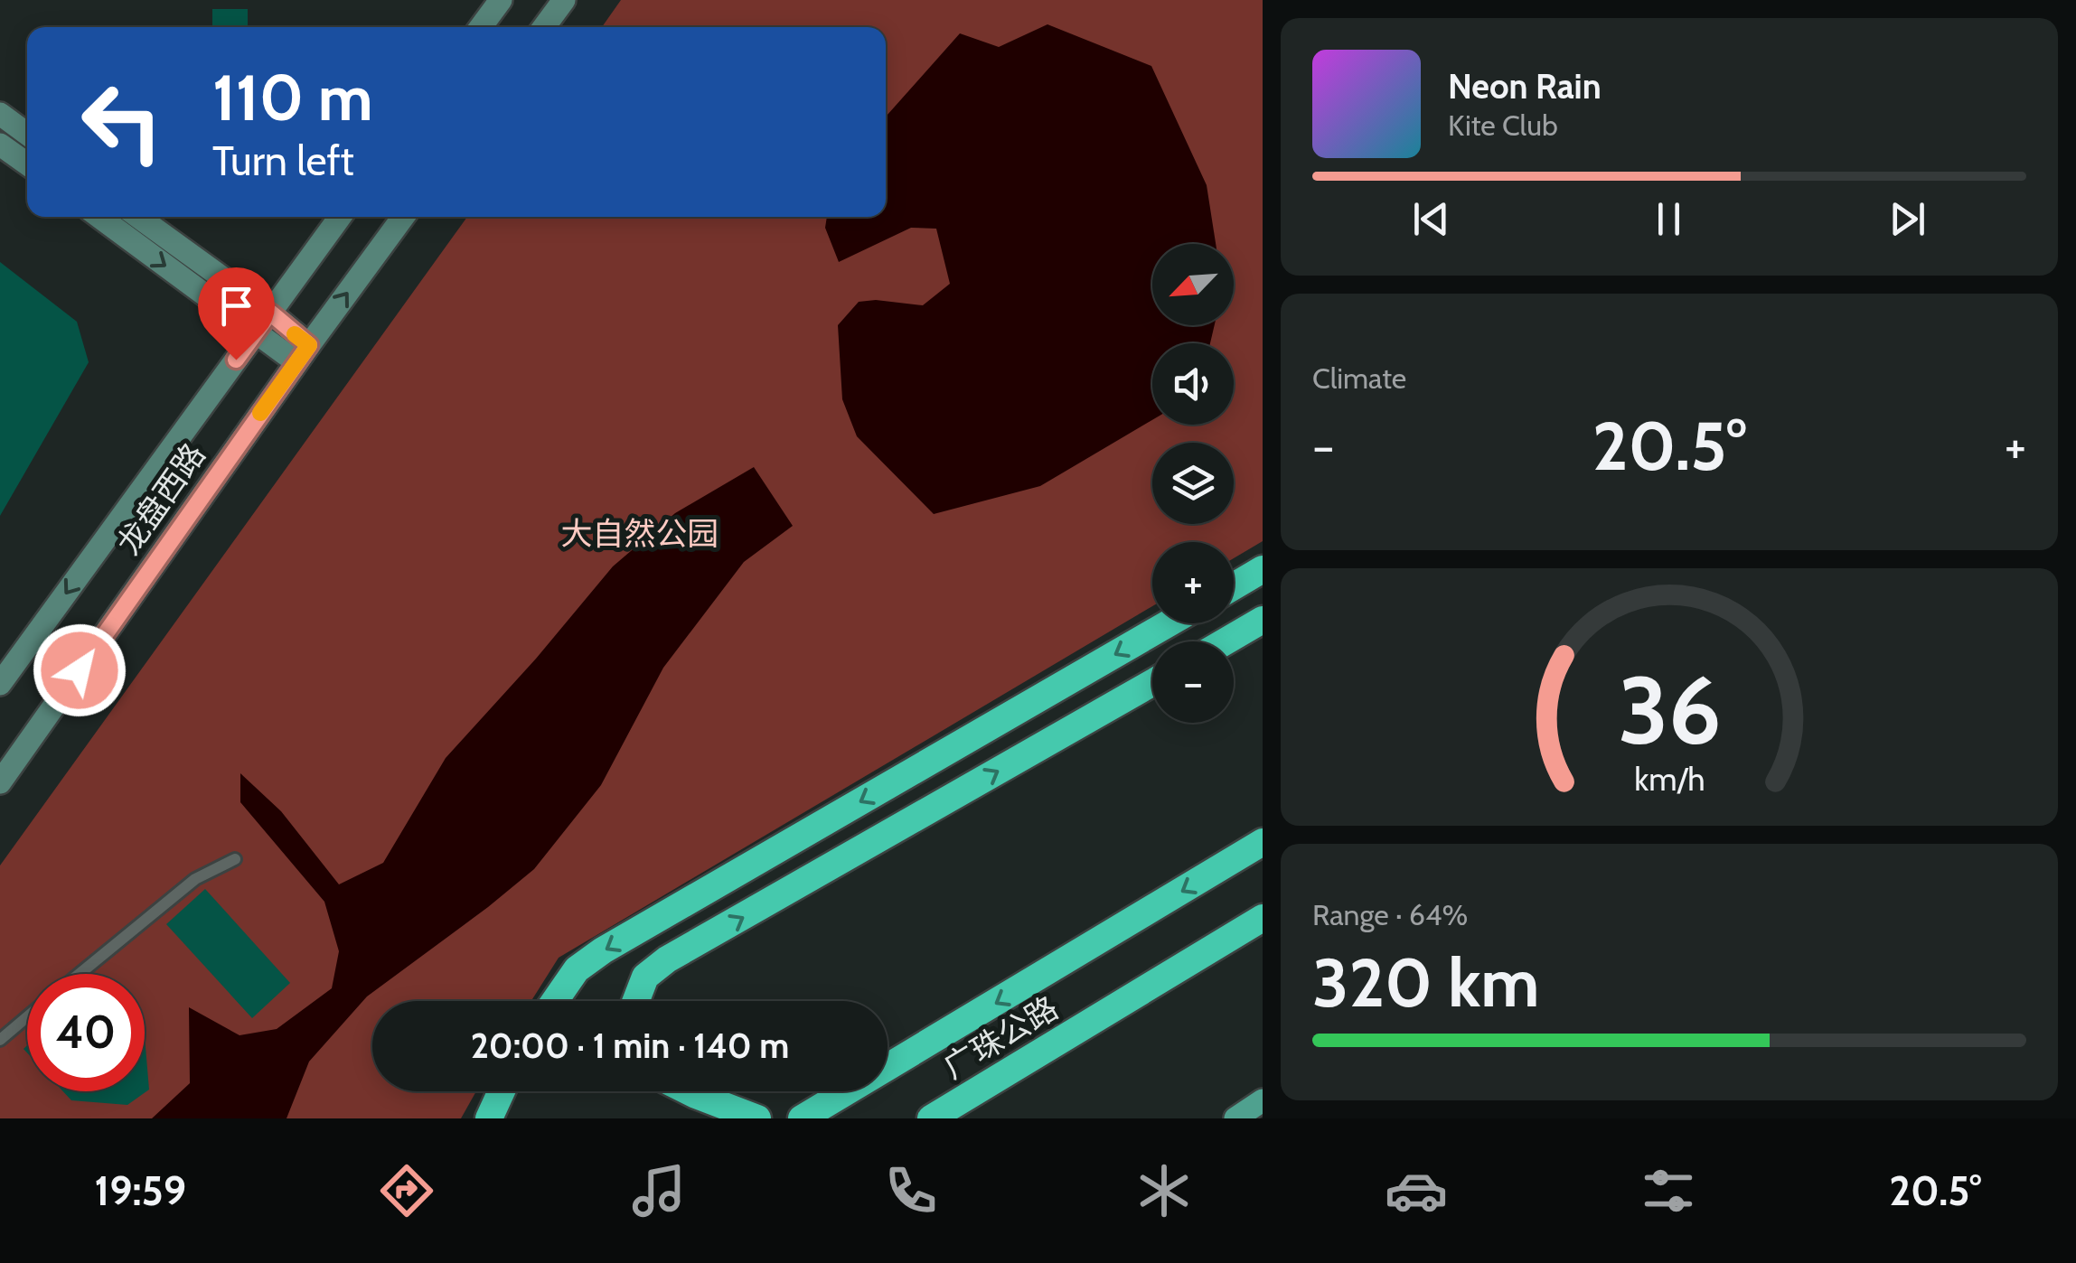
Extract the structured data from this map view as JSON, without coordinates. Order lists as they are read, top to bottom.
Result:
{
  "streets": {
    "highway": ["广珠公路"],
    "street": ["龙盘西路"]
  },
  "parks": ["大自然公园"],
  "north": "bottom left",
  "page": {
    "turn": ["110 m", "Turn left"],
    "song": ["Neon Rain", "Kite Club"],
    "map_buttons": ["+", "−"],
    "tile": [
      "Climate",
      ["Range · 64%", "320 km"]
    ],
    "heat": ["−", "20.5°", "+"],
    "limit": "40",
    "trip": "20:00 · 1 min · 140 m",
    "tabs": ["19:59", "20.5°"],
    "gauge": ["36", "km/h"]
  }
}
